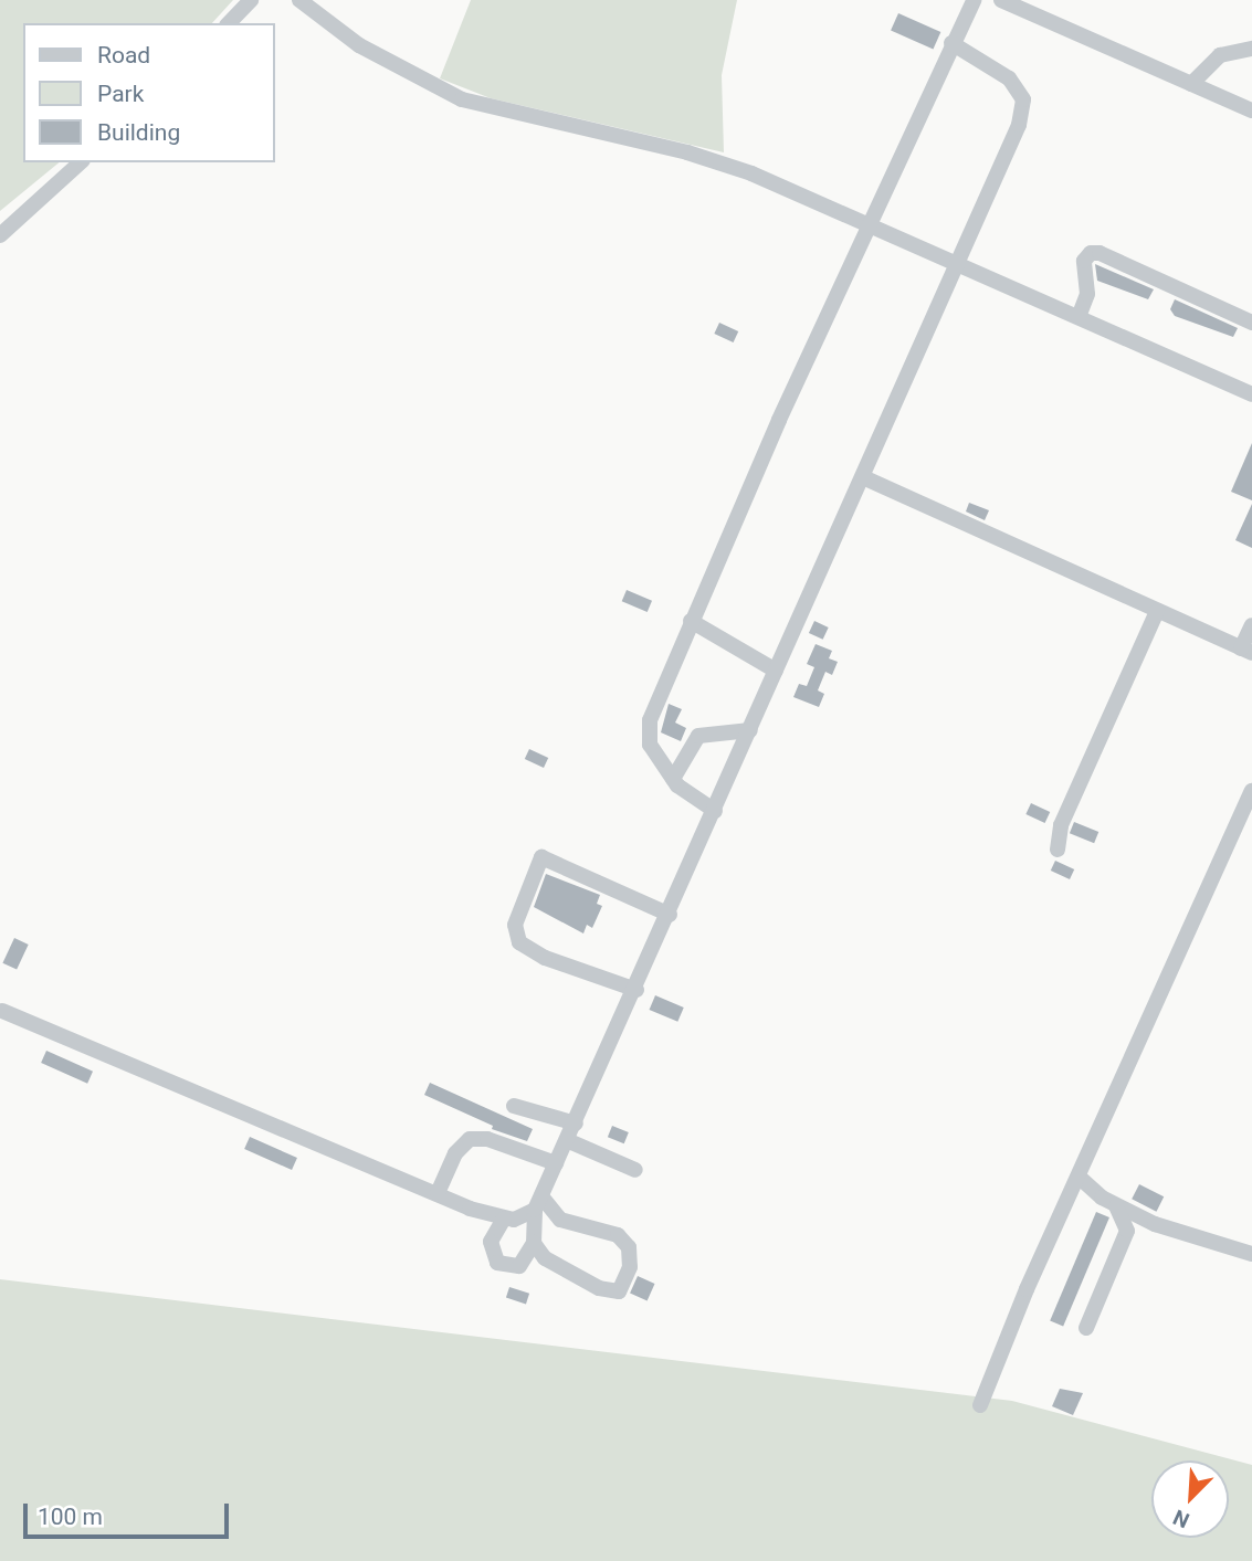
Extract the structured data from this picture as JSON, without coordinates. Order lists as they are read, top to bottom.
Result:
{
  "legend": ["Road", "Park", "Building"],
  "scale_bar": "100 m",
  "north": "bottom left"
}
